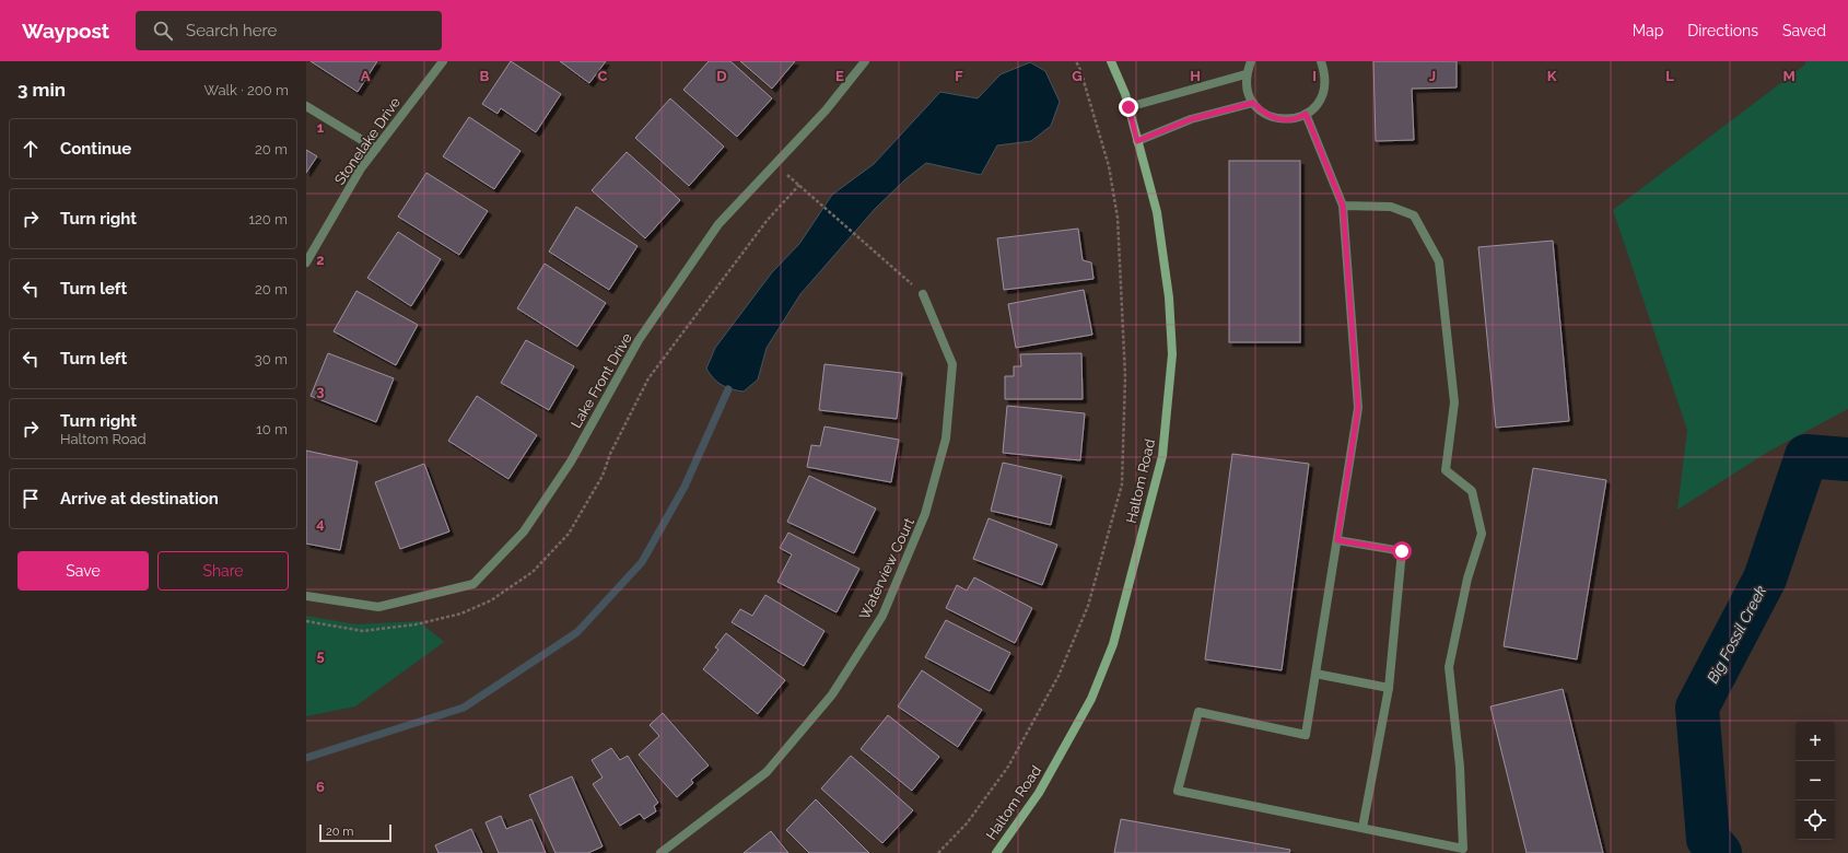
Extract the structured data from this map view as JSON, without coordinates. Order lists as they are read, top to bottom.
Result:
{
  "streets": {
    "main road": ["Haltom Road"],
    "street": ["Stonelake Drive", "Lake Front Drive", "Waterview Court"]
  },
  "water": ["Big Fossil Creek"],
  "scale_bar": "20 m",
  "page": {
    "header": "Waypost",
    "search": "Search here",
    "nav": ["Map", "Directions", "Saved"],
    "heading": ["3 min", "Walk · 200 m"],
    "list": [
      ["Continue", "20 m"],
      ["Turn right", "120 m"],
      ["Turn left", "20 m"],
      ["Turn left", "30 m"],
      ["Turn right", "Haltom Road", "10 m"],
      "Arrive at destination"
    ],
    "buttons": ["Save", "Share"],
    "map_buttons": ["+", "−"],
    "scale": "20 m"
  },
  "grid": {
    "columns": [
      "A",
      "B",
      "C",
      "D",
      "E",
      "F",
      "G",
      "H",
      "I",
      "J",
      "K",
      "L",
      "M"
    ],
    "rows": [
      "1",
      "2",
      "3",
      "4",
      "5",
      "6"
    ]
  }
}
